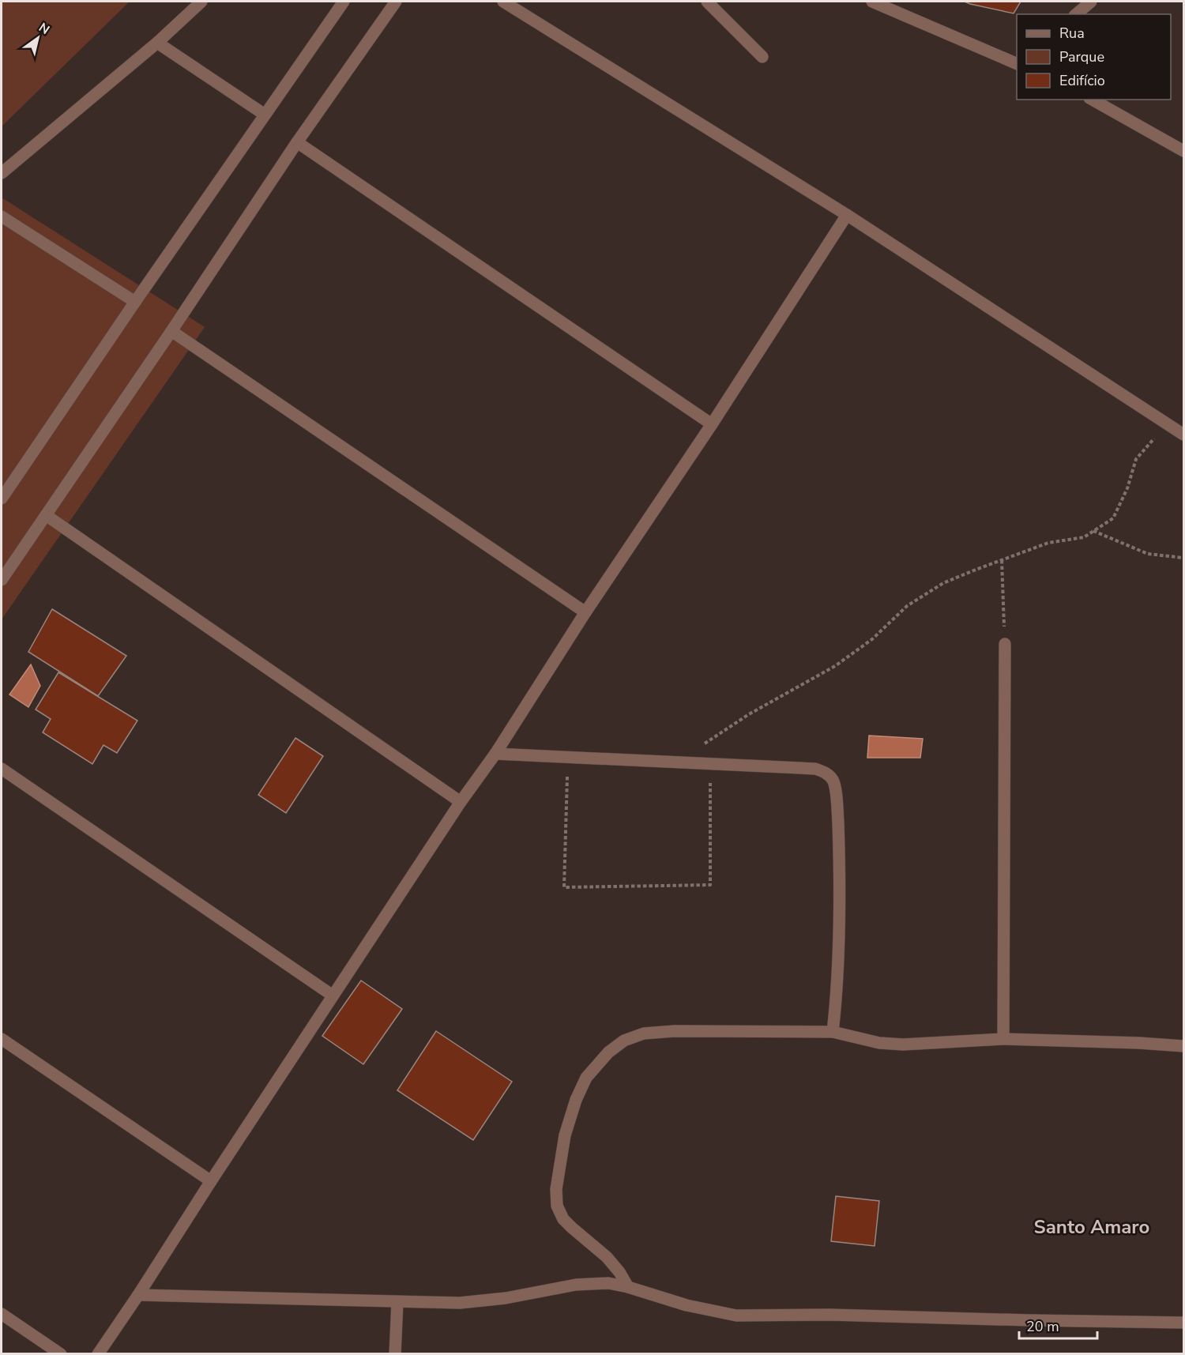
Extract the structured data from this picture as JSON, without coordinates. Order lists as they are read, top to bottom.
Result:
{
  "districts": ["Santo Amaro"],
  "legend": ["Rua", "Parque", "Edifício"],
  "scale_bar": "20 m",
  "north": "top right"
}
